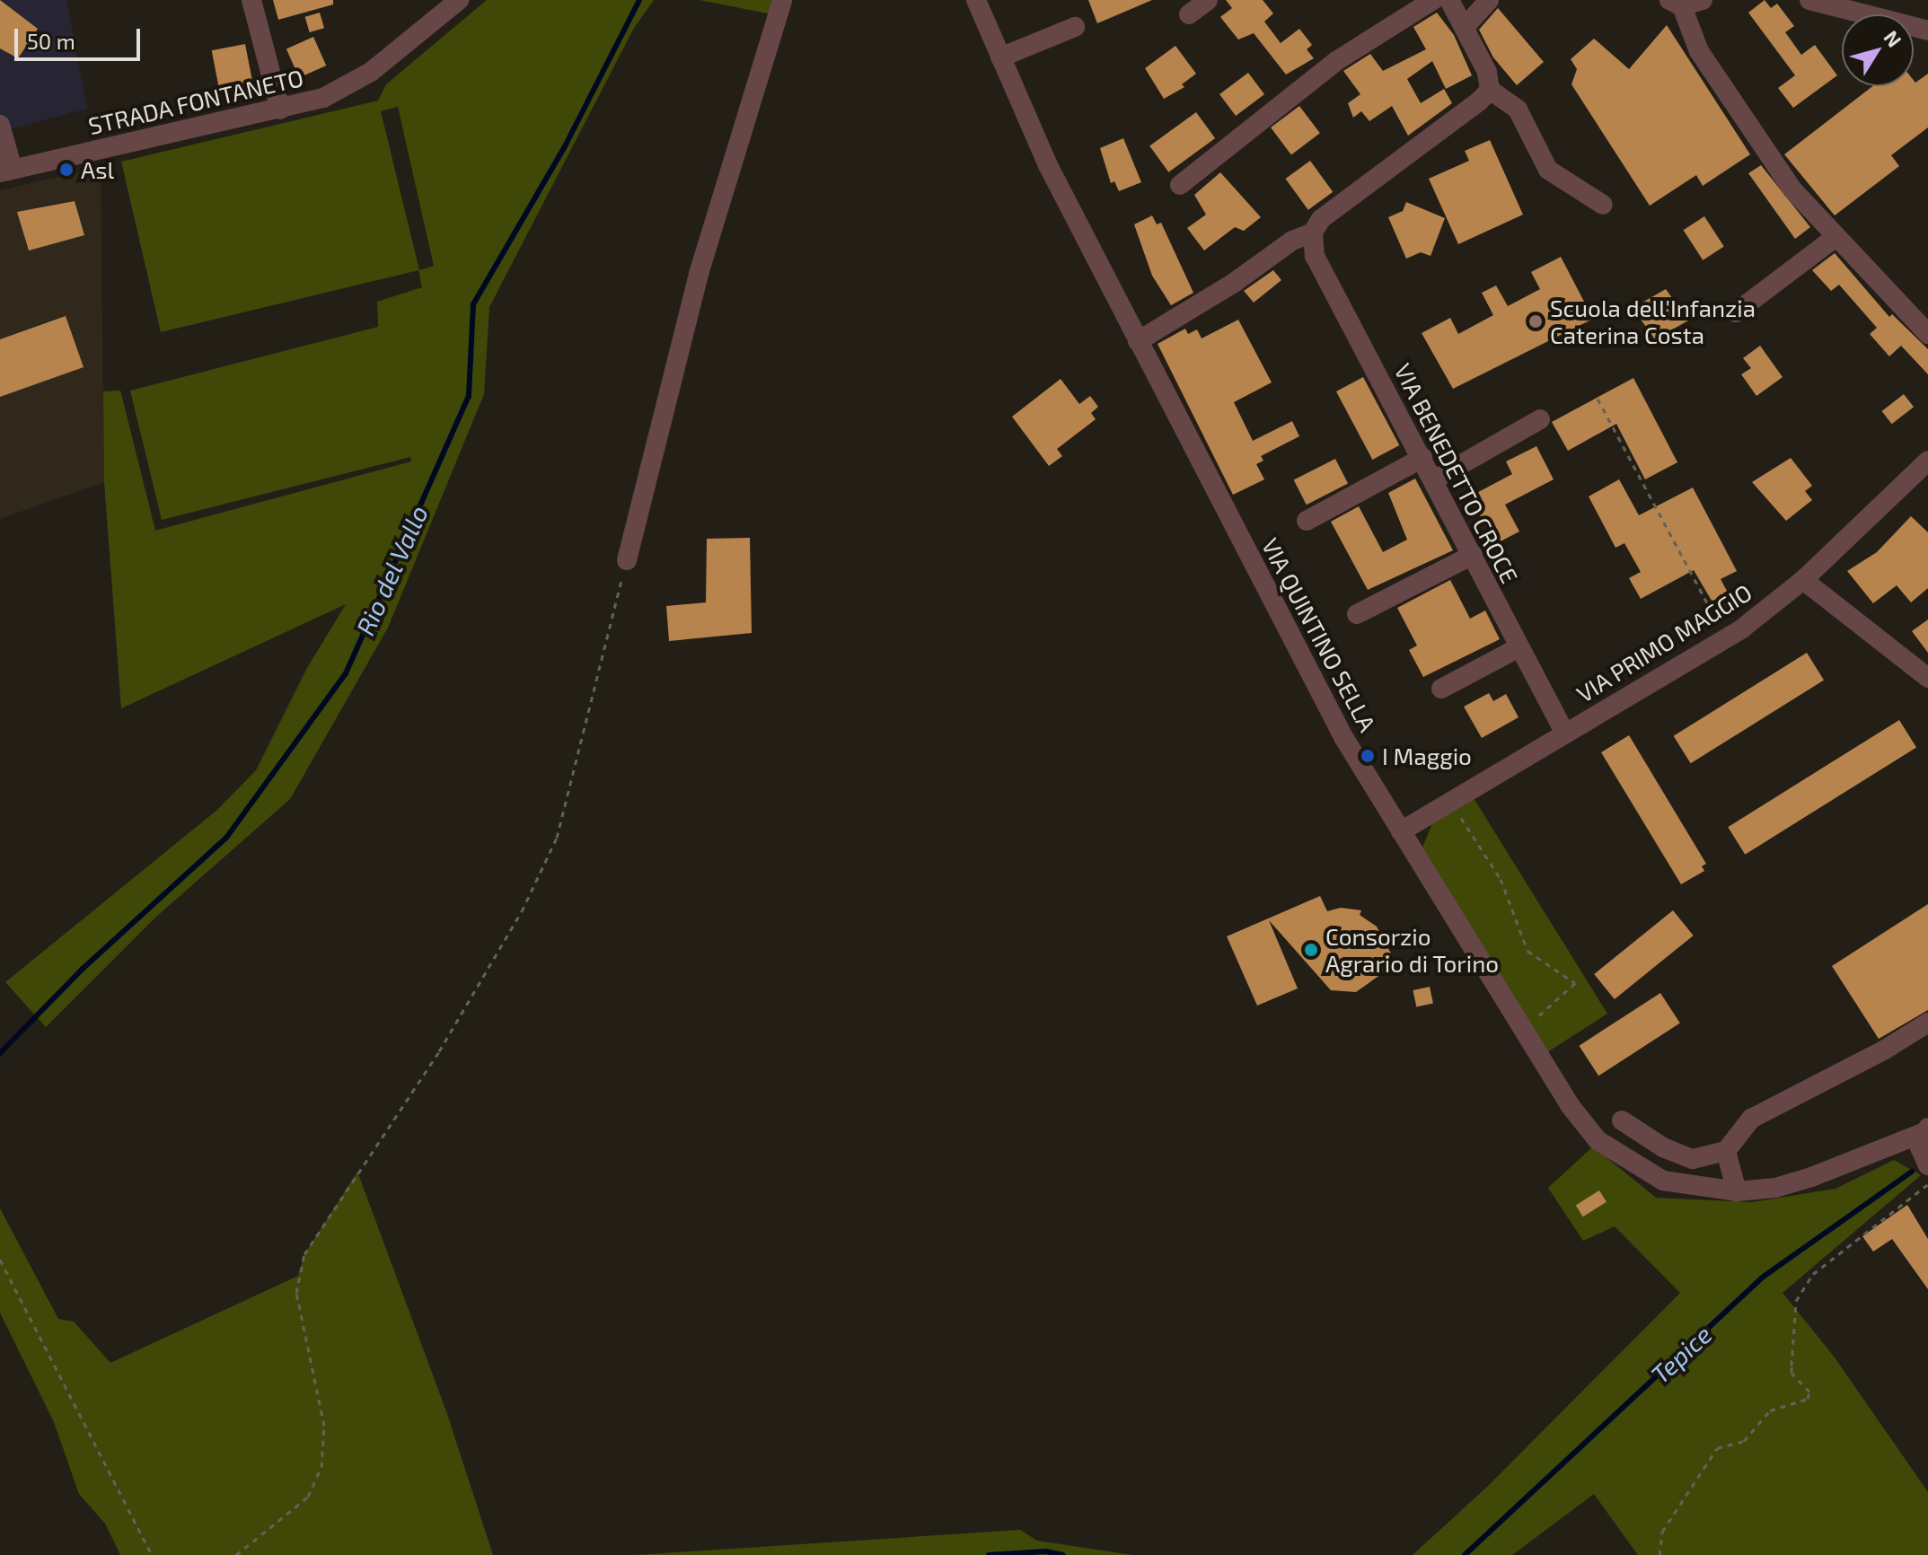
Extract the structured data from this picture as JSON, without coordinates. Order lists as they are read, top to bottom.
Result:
{
  "streets": {
    "street": [
      "STRADA FONTANETO",
      "VIA BENEDETTO CROCE",
      "VIA QUINTINO SELLA",
      "VIA PRIMO MAGGIO"
    ]
  },
  "crossings": [
    ["VIA BENEDETTO CROCE", "VIA PRIMO MAGGIO"],
    ["VIA QUINTINO SELLA", "VIA PRIMO MAGGIO"]
  ],
  "water": ["Rio del Vallo", "Tepice"],
  "places": [
    "Asl",
    "Scuola dell'Infanzia Caterina Costa",
    "I Maggio",
    "Consorzio Agrario di Torino"
  ],
  "scale_bar": "50 m",
  "north": "top right"
}
